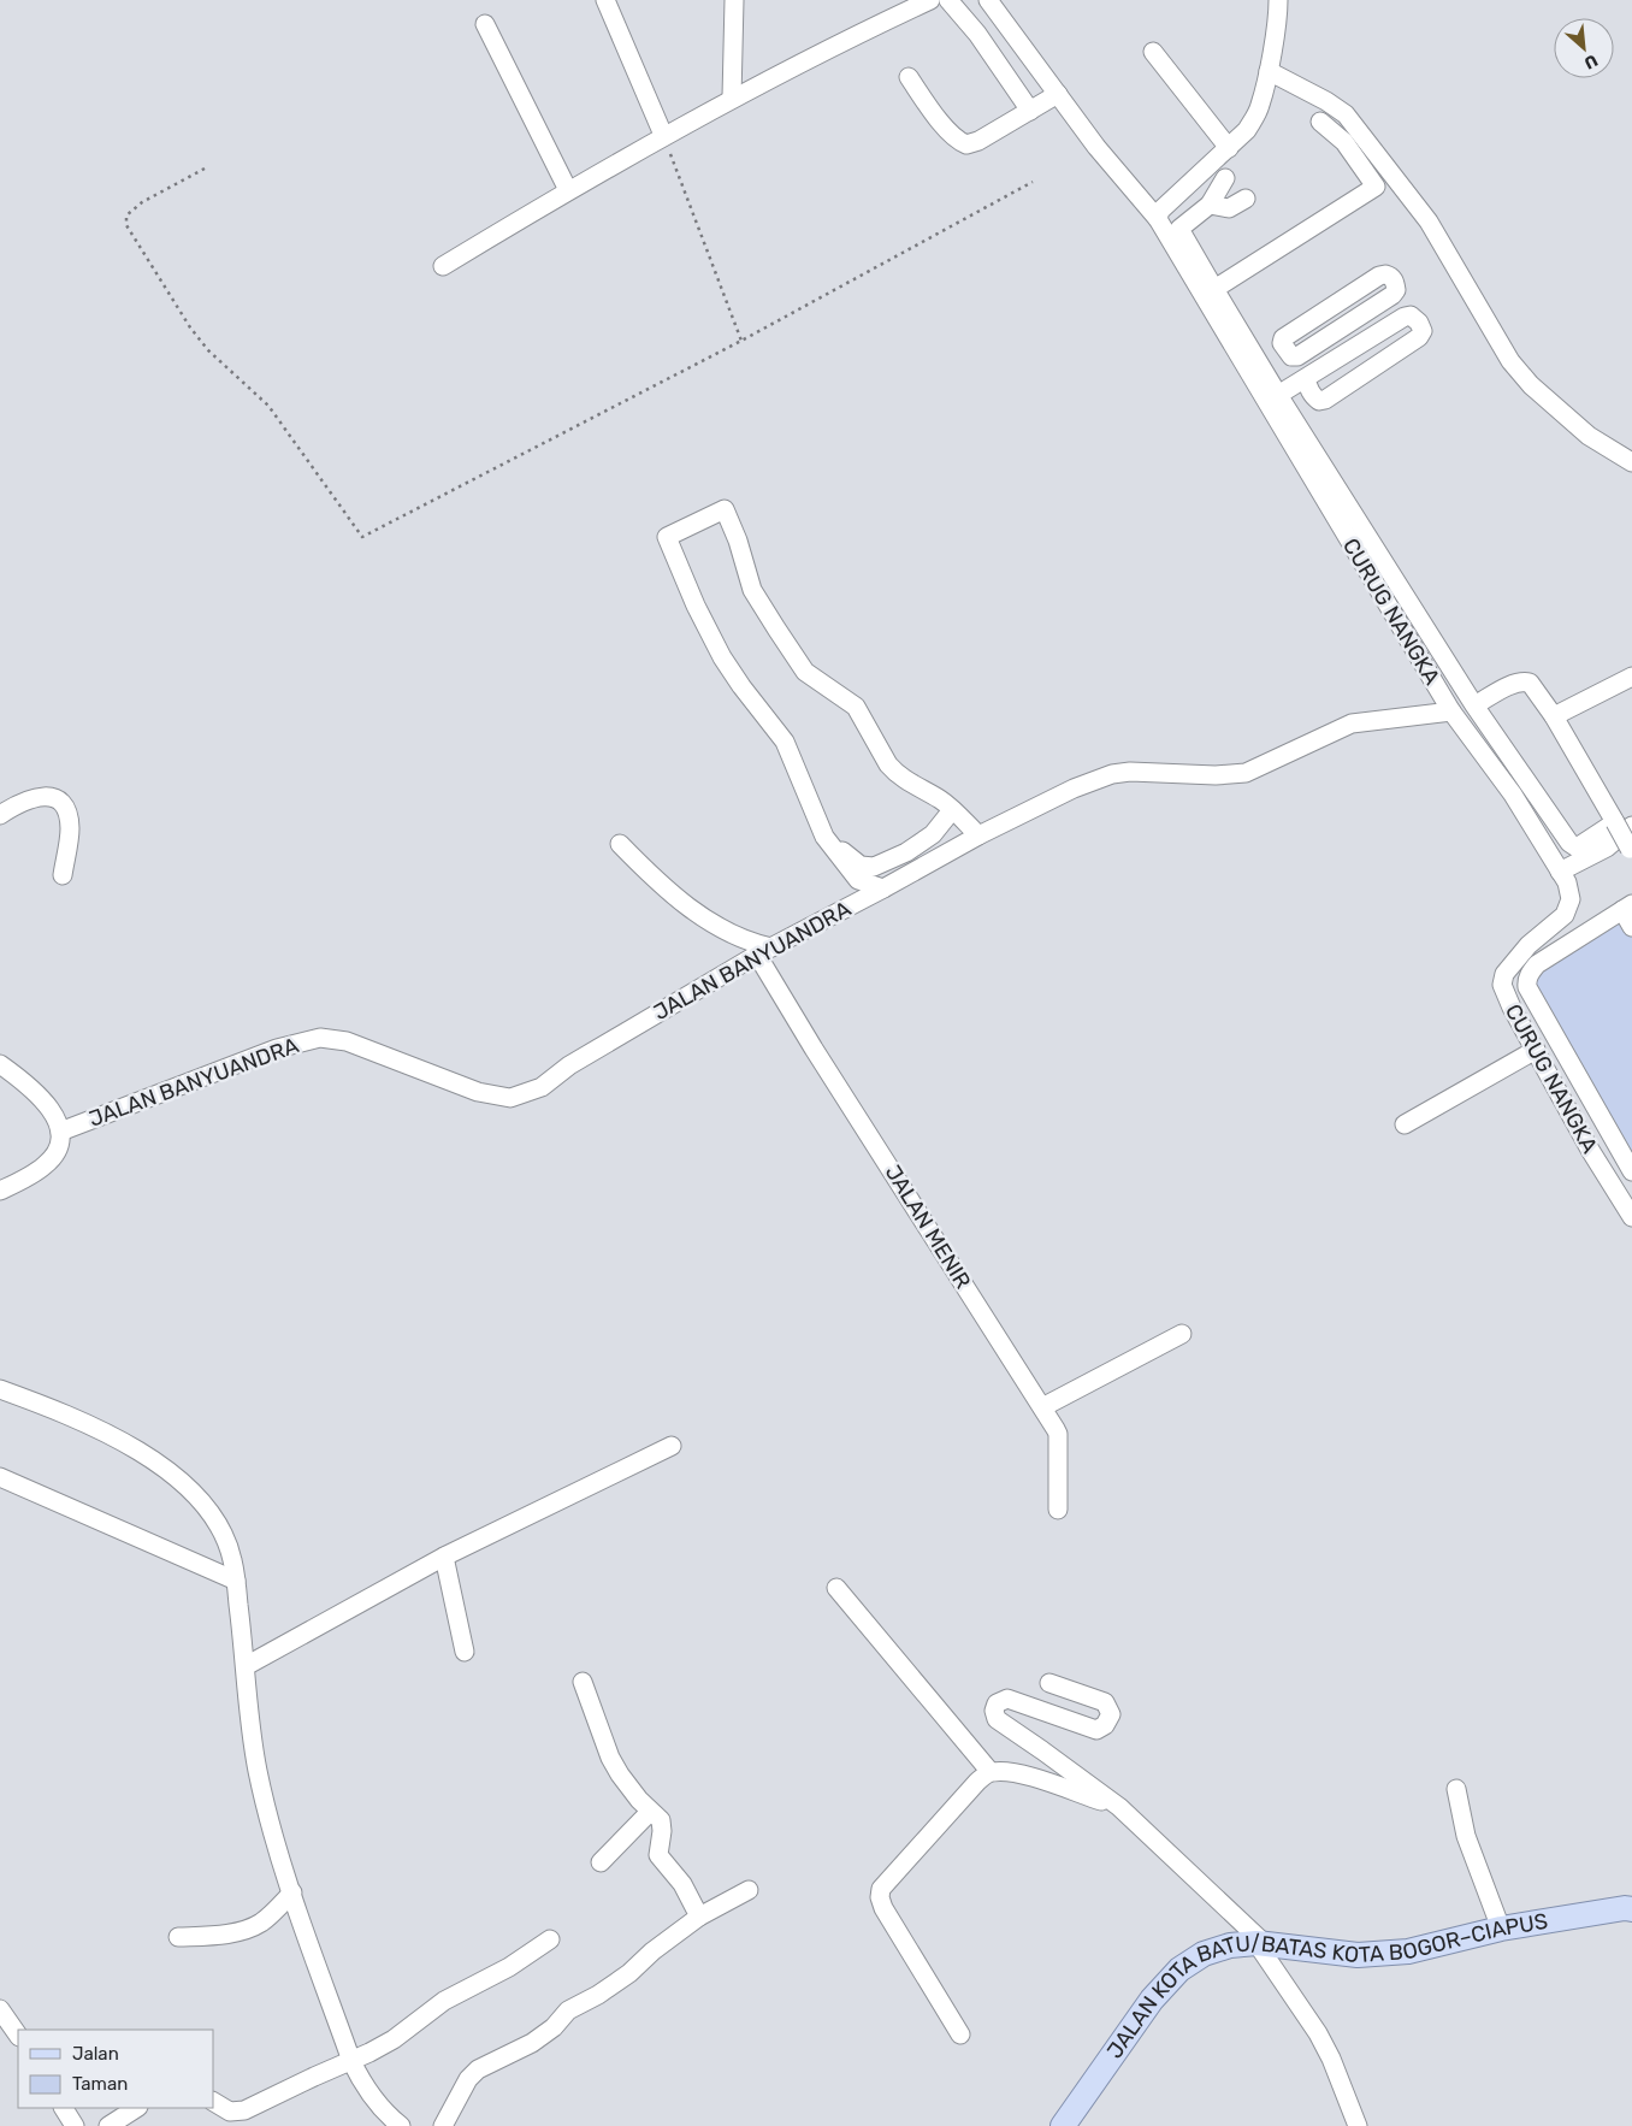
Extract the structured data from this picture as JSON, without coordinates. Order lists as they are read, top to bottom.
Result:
{
  "streets": {
    "main road": ["JALAN KOTA BATU/BATAS KOTA BOGOR–CIAPUS"],
    "street": ["CURUG NANGKA", "JALAN BANYUANDRA", "JALAN MENIR"]
  },
  "crossings": [
    ["CURUG NANGKA", "JALAN BANYUANDRA"],
    ["JALAN BANYUANDRA", "JALAN MENIR"]
  ],
  "legend": ["Jalan", "Taman"],
  "north": "bottom right"
}
